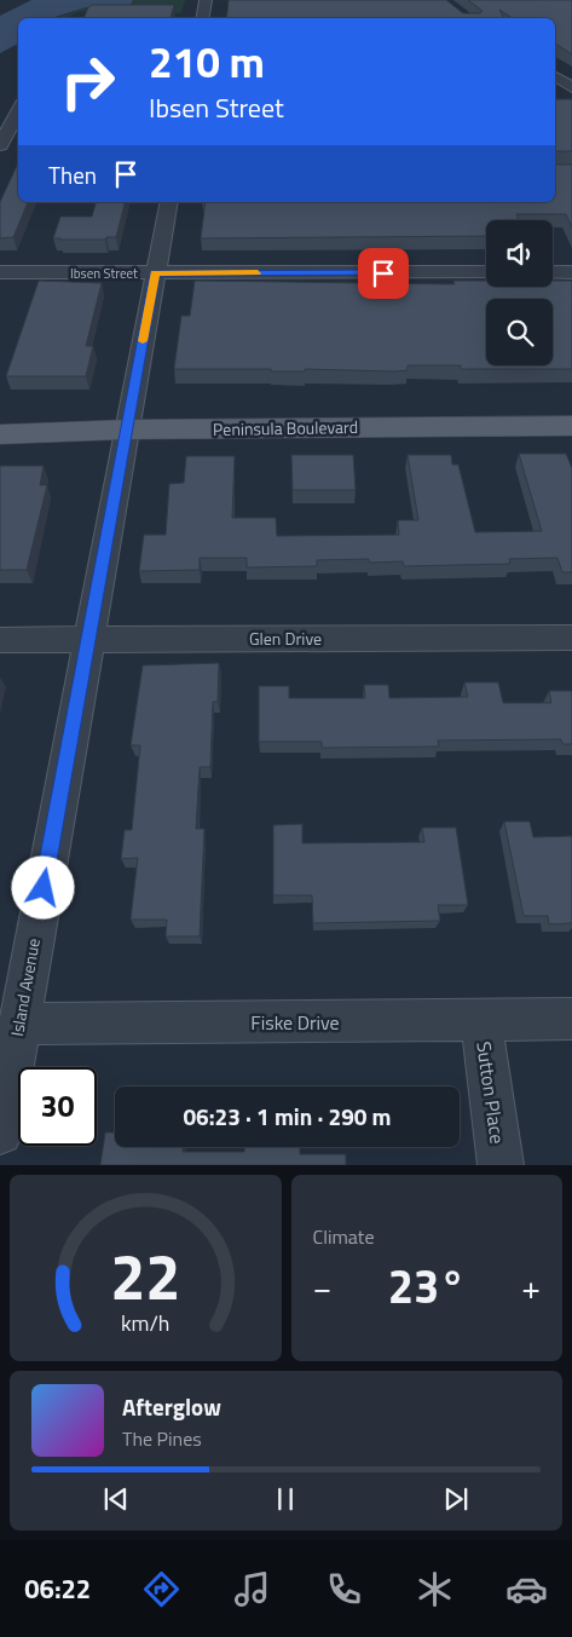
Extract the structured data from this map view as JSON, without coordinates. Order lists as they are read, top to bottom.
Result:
{
  "streets": {
    "main road": ["Peninsula Boulevard"],
    "street": [
      "Ibsen Street",
      "Glen Drive",
      "Island Avenue",
      "Fiske Drive",
      "Sutton Place"
    ]
  },
  "crossings": [
    ["Ibsen Street", "Island Avenue"],
    ["Peninsula Boulevard", "Island Avenue"],
    ["Glen Drive", "Island Avenue"],
    ["Island Avenue", "Fiske Drive"],
    ["Fiske Drive", "Sutton Place"]
  ],
  "page": {
    "turn": ["210 m", "Ibsen Street"],
    "then": "Then",
    "limit": "30",
    "trip": "06:23 · 1 min · 290 m",
    "tile": "Climate",
    "heat": ["−", "23°", "+"],
    "song": ["Afterglow", "The Pines"],
    "tabs": "06:22",
    "gauge": ["22", "km/h"]
  }
}
